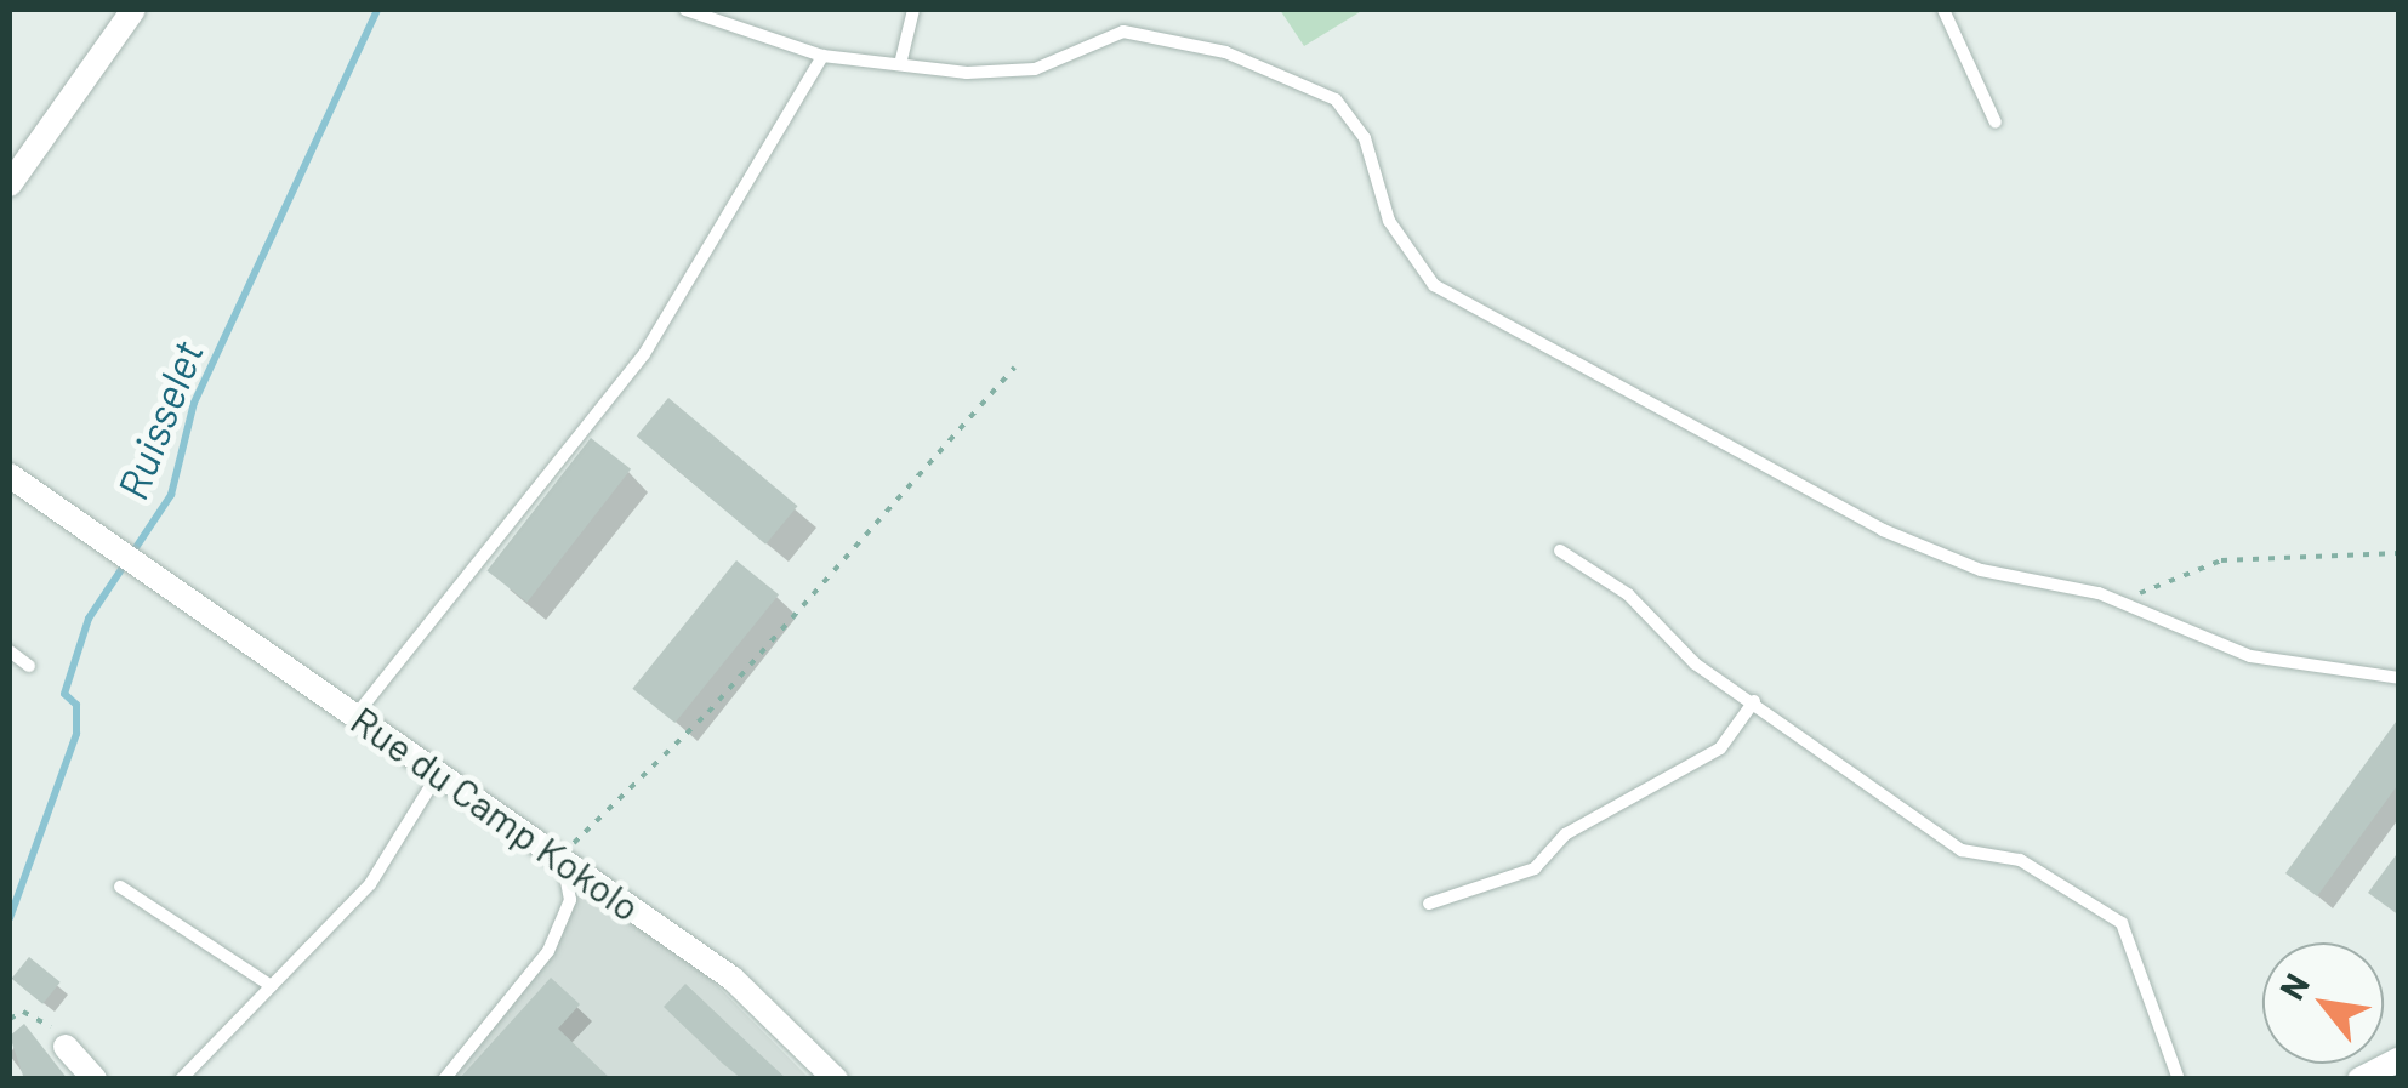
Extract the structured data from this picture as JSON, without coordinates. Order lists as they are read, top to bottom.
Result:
{
  "streets": {
    "street": ["Rue du Camp Kokolo"]
  },
  "water": ["Ruisselet"],
  "north": "top left"
}
